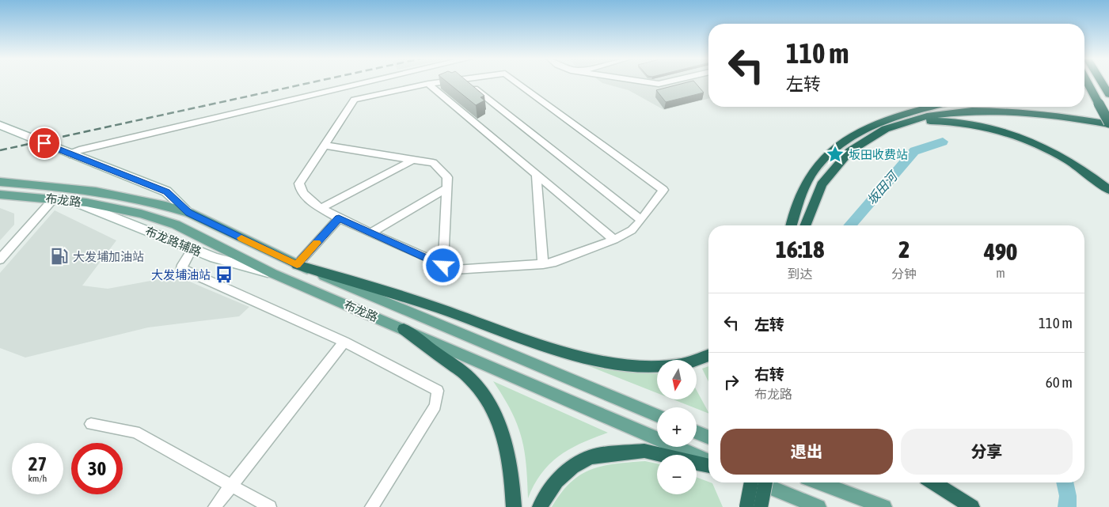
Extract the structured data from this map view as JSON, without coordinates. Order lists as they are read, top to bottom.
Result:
{
  "streets": {
    "main road": ["布龙路", "布龙路辅路"]
  },
  "crossings": [
    ["布龙路", "布龙路辅路"]
  ],
  "water": ["坂田河"],
  "places": {
    "place": ["坂田收费站"],
    "fuel station": ["大发埔加油站"],
    "bus stop": ["大发埔油站"]
  },
  "north": "bottom",
  "page": {
    "turn": ["110 m", "左转"],
    "eta": [
      "16:18",
      "到达",
      "2",
      "分钟",
      "490",
      "m"
    ],
    "list": [
      {
        "name": "左转",
        "value": "110 m"
      },
      {
        "name": "右转",
        "note": "布龙路",
        "value": "60 m"
      }
    ],
    "map_buttons": ["+", "−"],
    "buttons": ["退出", "分享"],
    "speed": "27 km/h",
    "limit": "30"
  }
}
